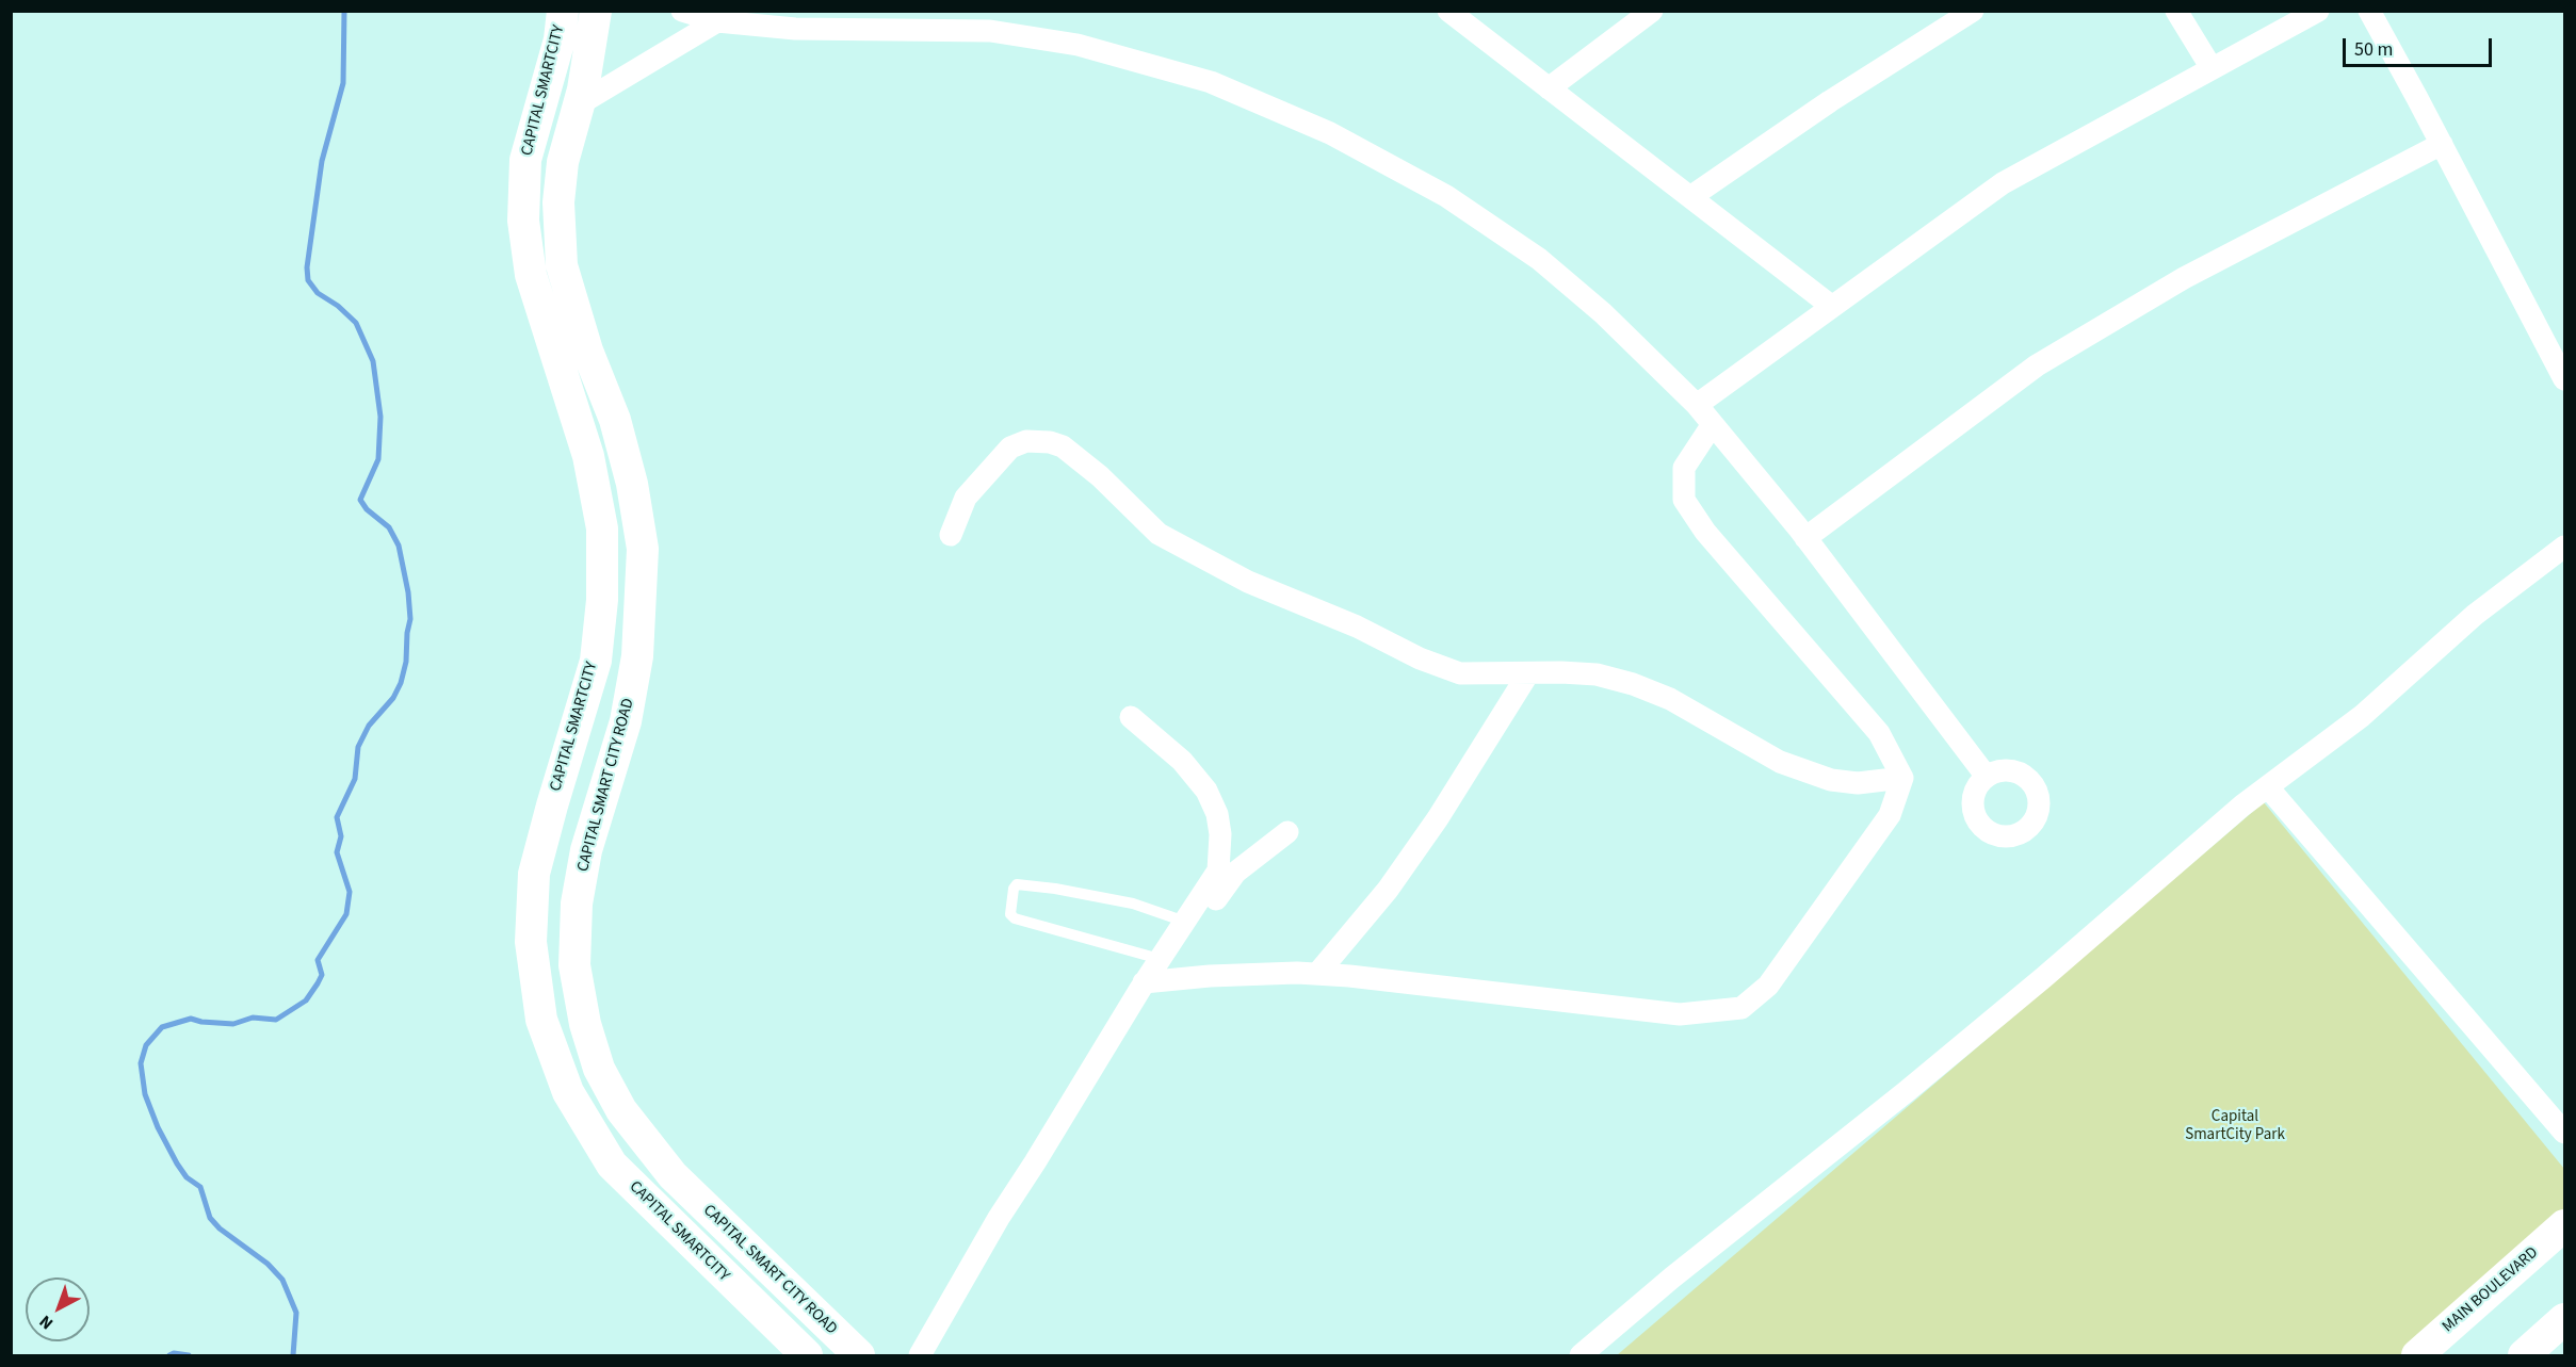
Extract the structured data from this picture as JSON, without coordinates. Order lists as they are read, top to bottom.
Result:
{
  "streets": {
    "street": ["CAPITAL SMARTCITY", "CAPITAL SMART CITY ROAD", "MAIN BOULEVARD"]
  },
  "parks": ["Capital SmartCity Park"],
  "scale_bar": "50 m",
  "north": "bottom left"
}
